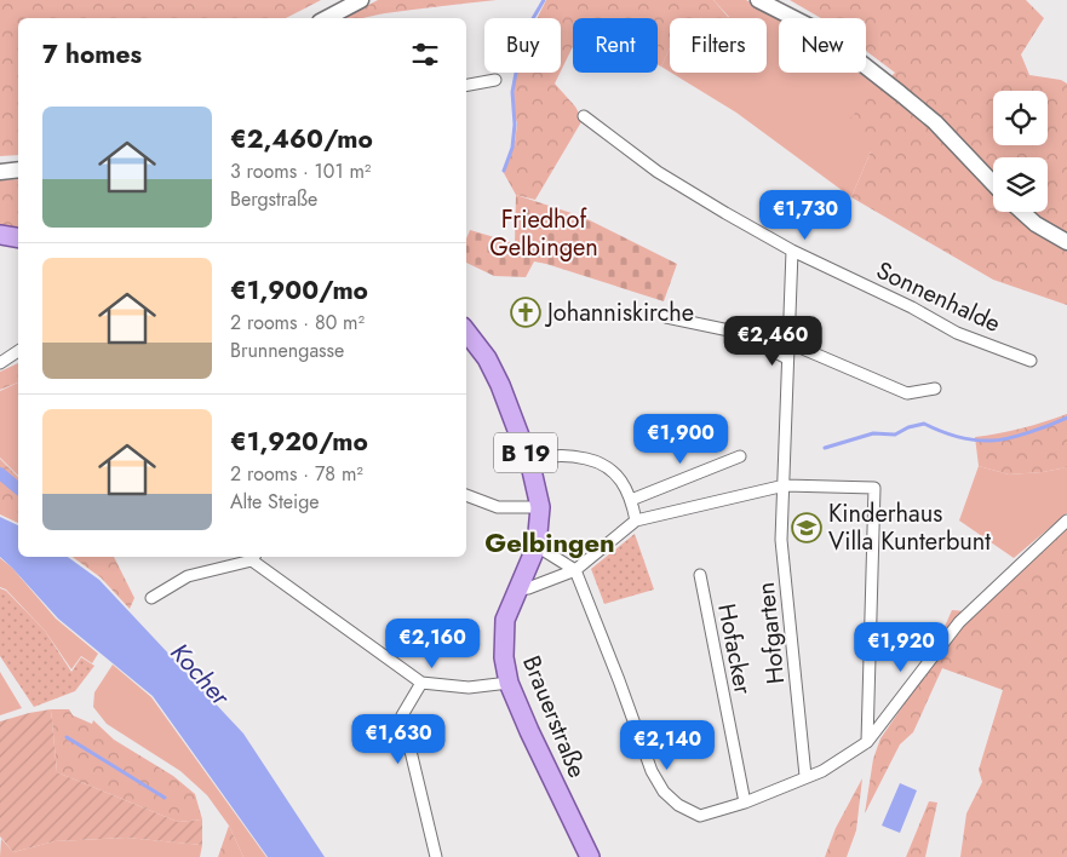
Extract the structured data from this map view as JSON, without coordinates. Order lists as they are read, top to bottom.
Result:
{
  "streets": {
    "main road": ["B 19", "Brauerstraße"],
    "street": ["Sonnenhalde", "Hofgarten", "Hofacker"]
  },
  "crossings": [
    ["Sonnenhalde", "Hofgarten"],
    ["B 19", "Brauerstraße"]
  ],
  "districts": ["Gelbingen"],
  "water": ["Kocher"],
  "parks": ["Friedhof Gelbingen"],
  "places": {
    "church": ["Johanniskirche"],
    "school or university": ["Kinderhaus Villa Kunterbunt"]
  },
  "page": {
    "chip": [
      "Buy",
      "Rent",
      "Filters",
      "New"
    ],
    "heading": "7 homes",
    "list": [
      {
        "name": "€2,460/mo",
        "note": "3 rooms · 101 m² · Bergstraße"
      },
      {
        "name": "€1,900/mo",
        "note": "2 rooms · 80 m² · Brunnengasse"
      },
      {
        "name": "€1,920/mo",
        "note": "2 rooms · 78 m² · Alte Steige"
      }
    ],
    "price": [
      "€1,730",
      "€2,460",
      "€1,900",
      "€2,160",
      "€1,920",
      "€1,630",
      "€2,140"
    ]
  }
}
